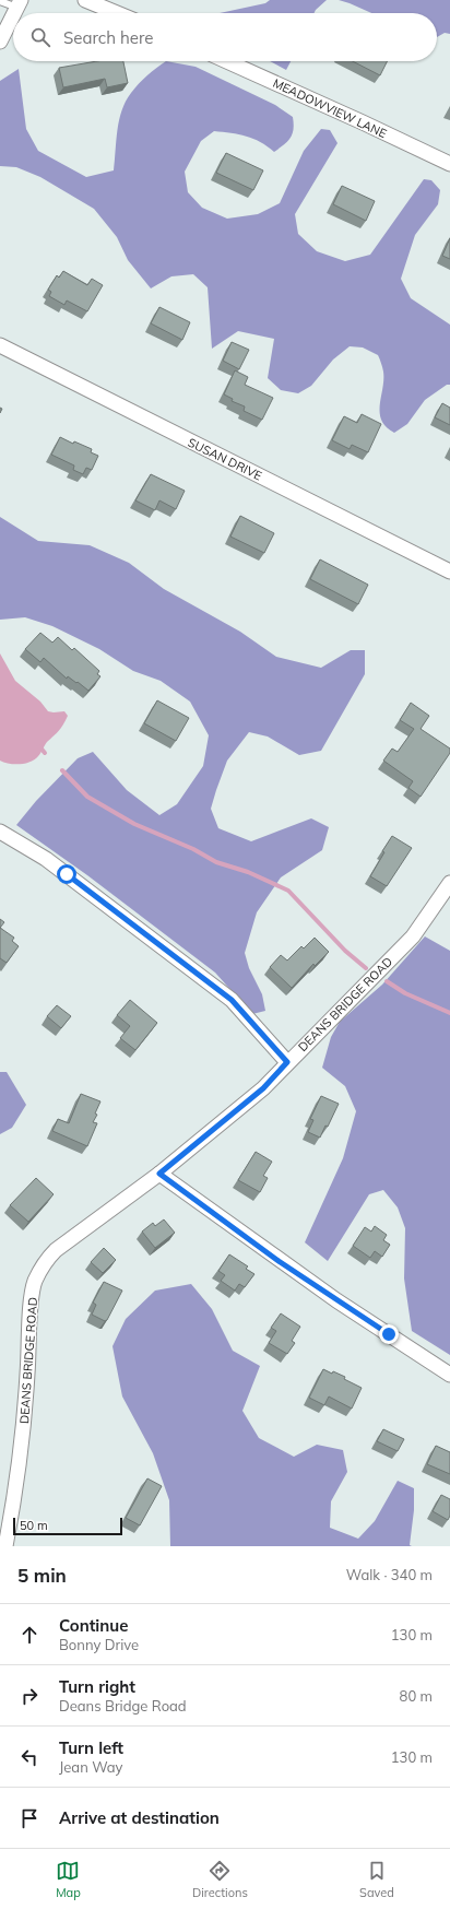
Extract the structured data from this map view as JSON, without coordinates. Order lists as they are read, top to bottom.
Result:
{
  "streets": {
    "street": ["MEADOWVIEW LANE", "SUSAN DRIVE", "DEANS BRIDGE ROAD"]
  },
  "scale_bar": "50 m",
  "page": {
    "search": "Search here",
    "scale": "50 m",
    "heading": ["5 min", "Walk · 340 m"],
    "list": [
      ["Continue", "Bonny Drive", "130 m"],
      ["Turn right", "Deans Bridge Road", "80 m"],
      ["Turn left", "Jean Way", "130 m"],
      "Arrive at destination"
    ],
    "nav": ["Map", "Directions", "Saved"]
  }
}
